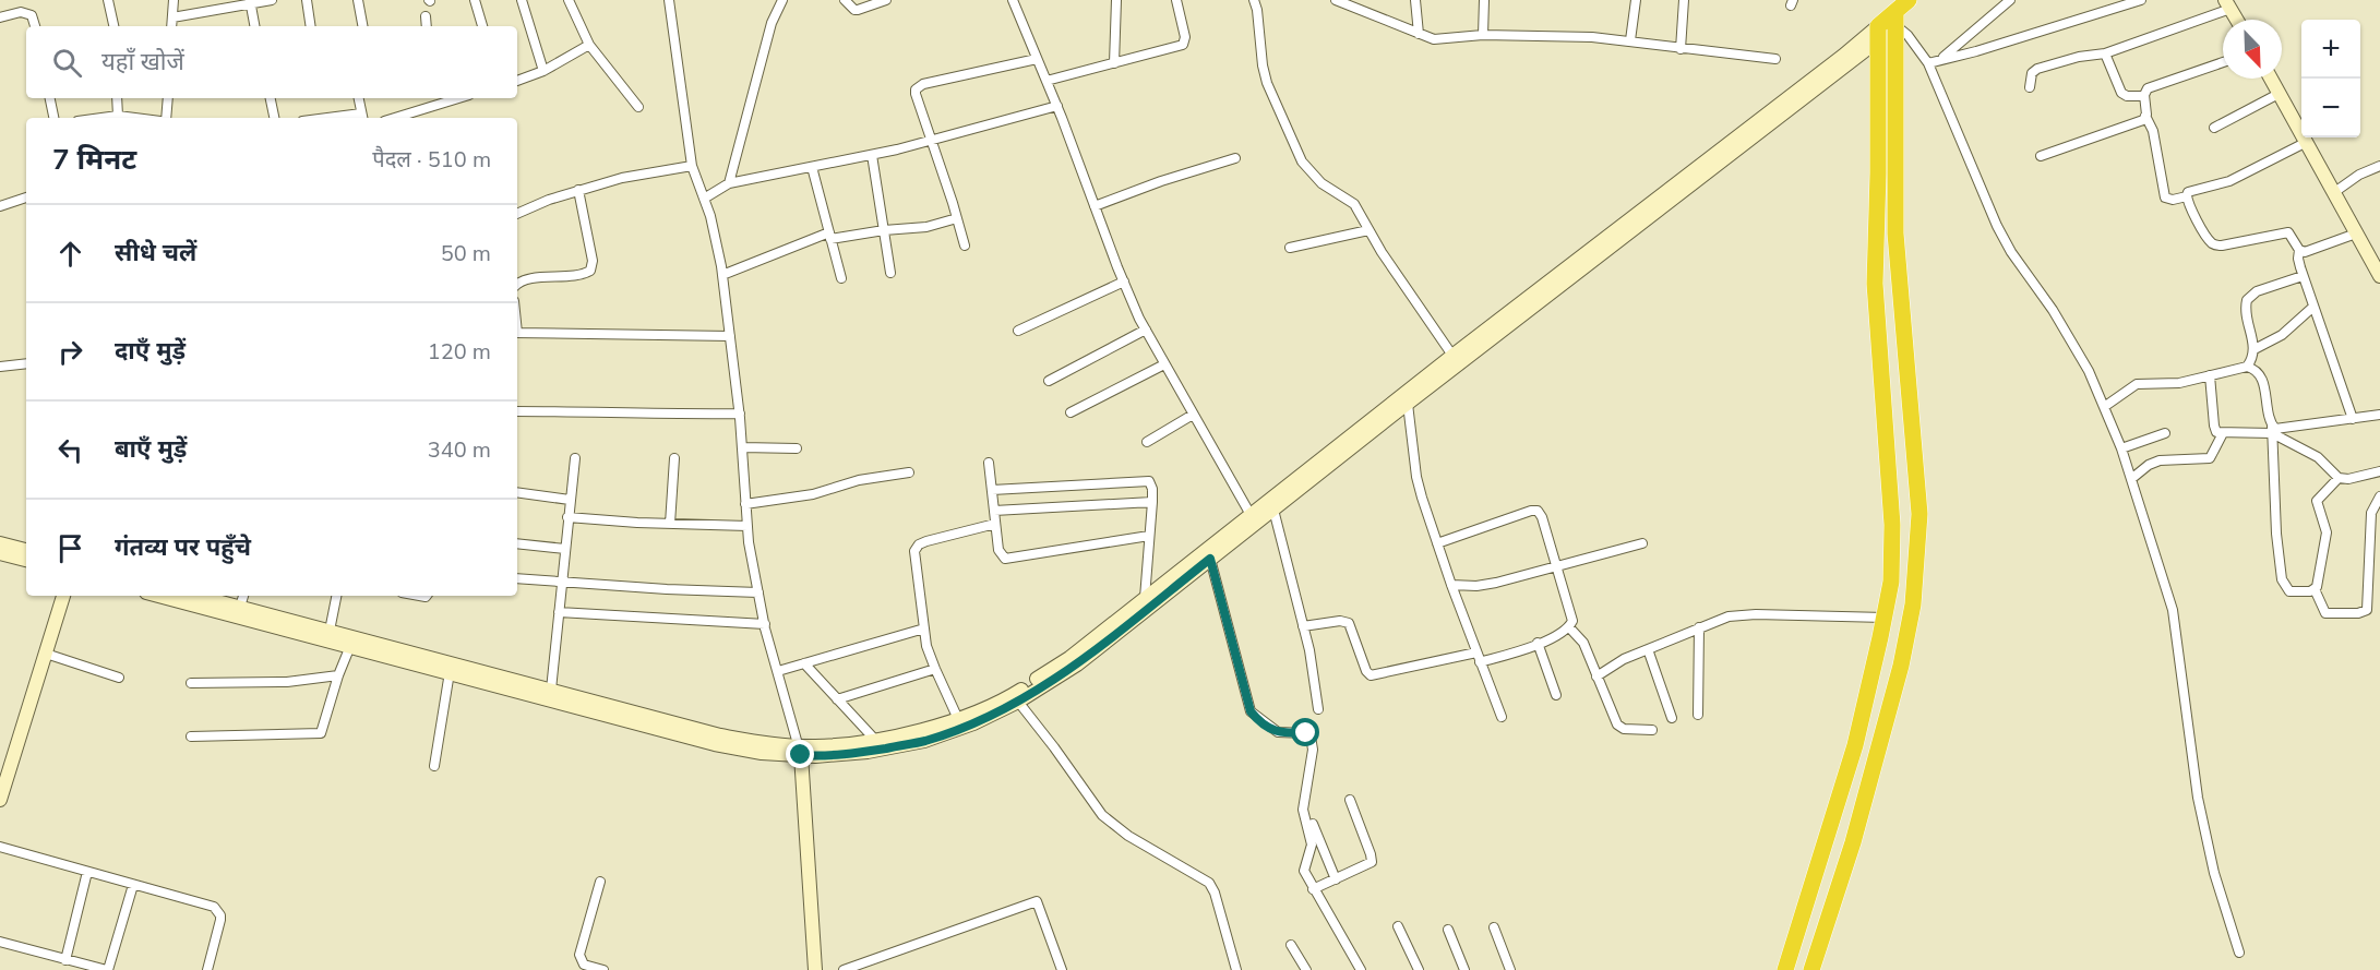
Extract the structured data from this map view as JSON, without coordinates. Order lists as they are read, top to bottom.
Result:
{
  "north": "bottom right",
  "page": {
    "map_buttons": ["+", "−"],
    "search": "यहाँ खोजें",
    "heading": ["7 मिनट", "पैदल · 510 m"],
    "list": [
      ["सीधे चलें", "50 m"],
      ["दाएँ मुड़ें", "120 m"],
      ["बाएँ मुड़ें", "340 m"],
      "गंतव्य पर पहुँचे"
    ]
  }
}
